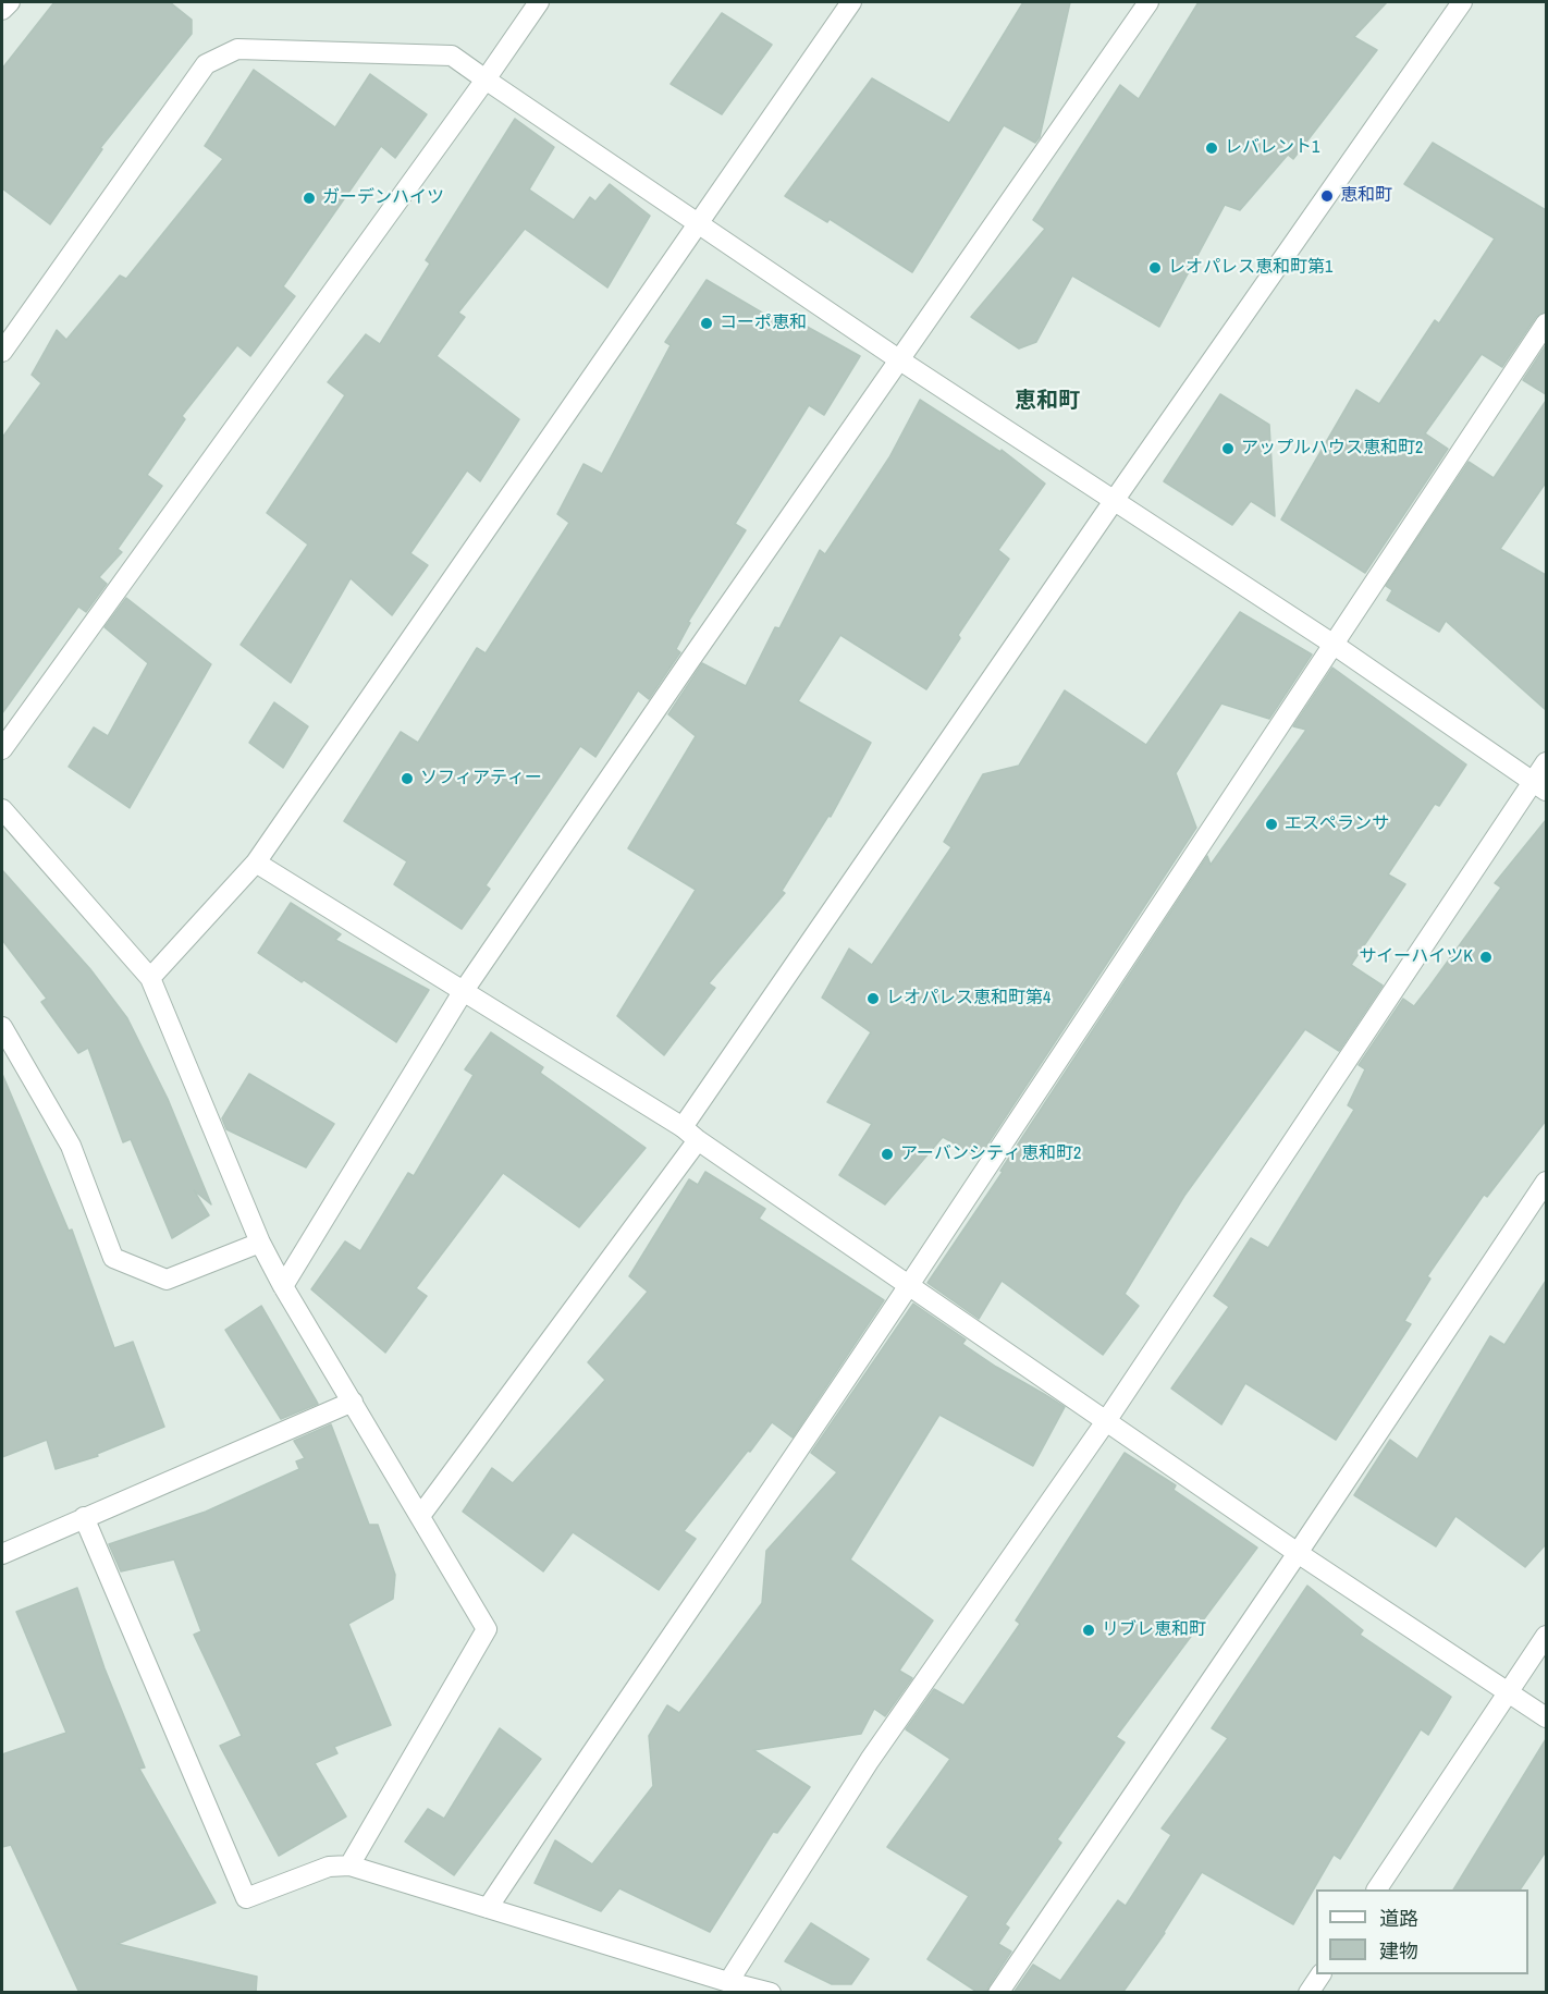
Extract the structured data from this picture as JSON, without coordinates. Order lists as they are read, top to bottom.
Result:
{
  "districts": ["恵和町"],
  "places": [
    "レバレント1",
    "恵和町",
    "ガーデンハイツ",
    "レオパレス恵和町第1",
    "コーポ恵和",
    "アップルハウス恵和町2",
    "ソフィアティー",
    "エスペランサ",
    "サイーハイツK",
    "レオパレス恵和町第4",
    "アーバンシティ恵和町2",
    "リブレ恵和町"
  ],
  "legend": ["道路", "建物"]
}
